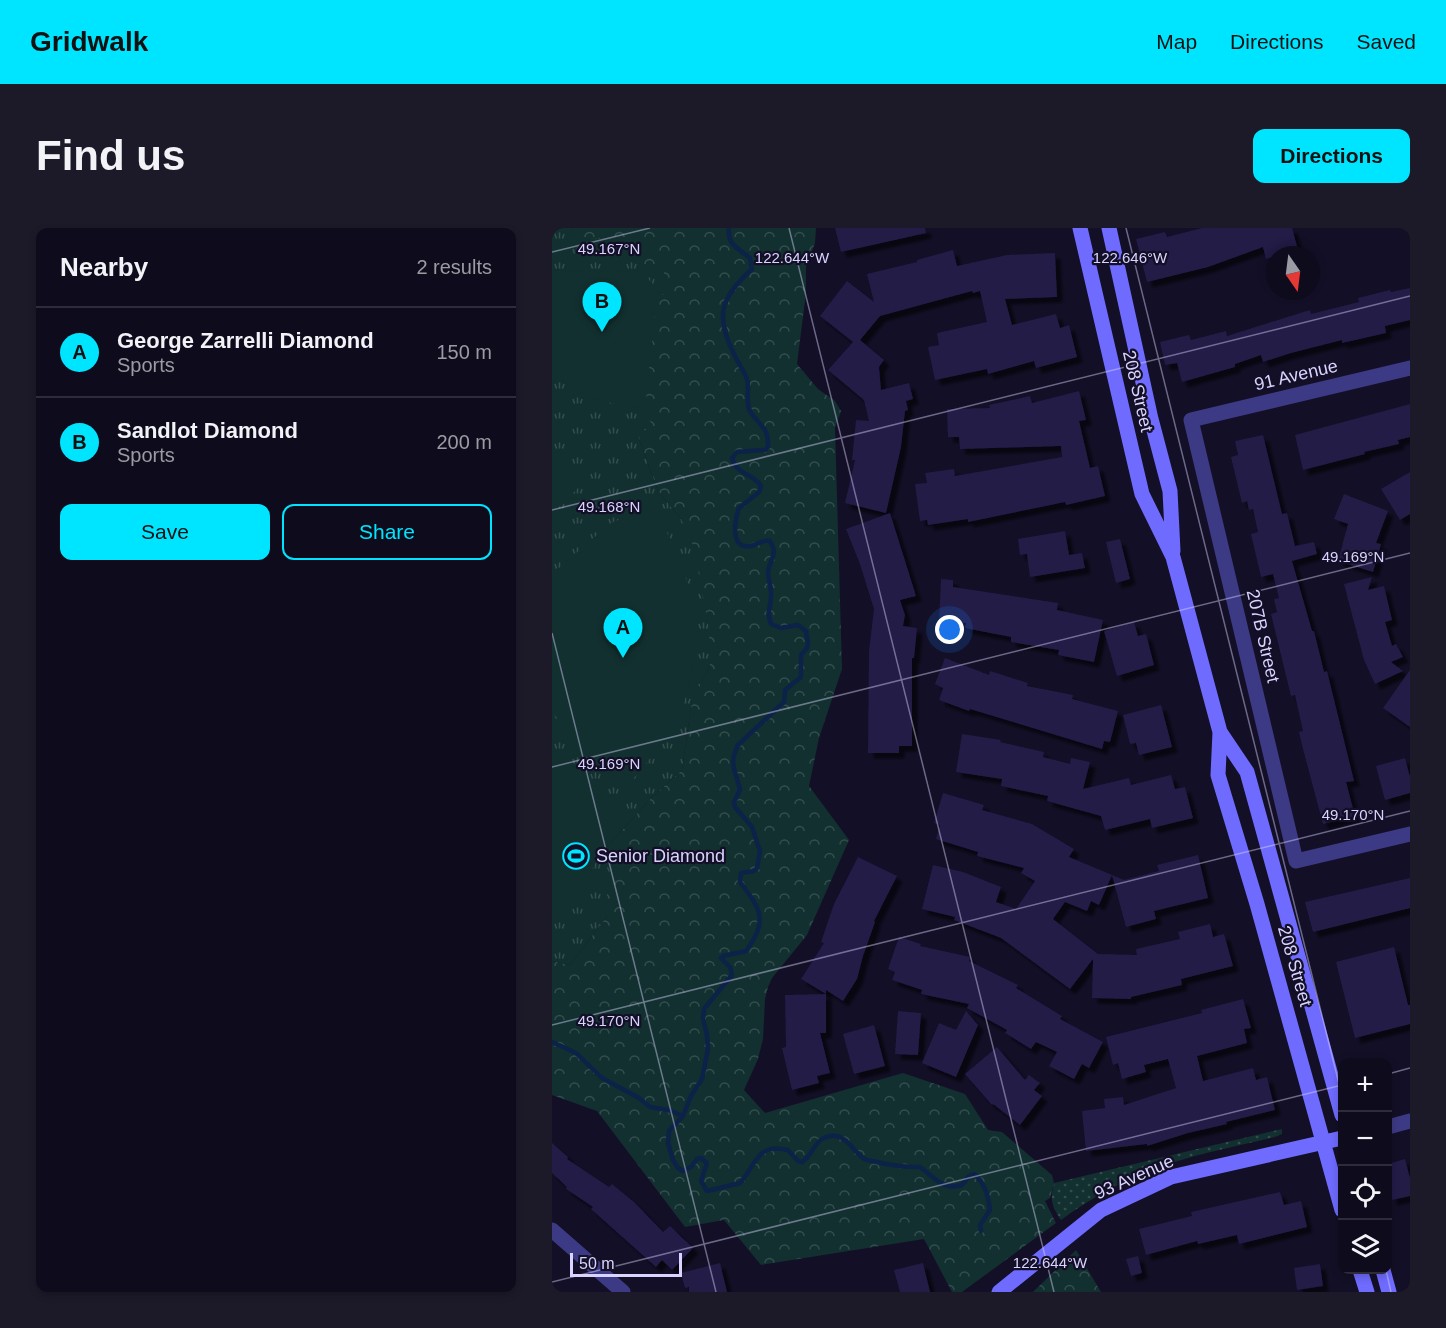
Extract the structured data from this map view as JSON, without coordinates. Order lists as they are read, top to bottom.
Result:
{
  "streets": {
    "main road": ["208 Street", "93 Avenue"],
    "street": ["91 Avenue", "207B Street"]
  },
  "crossings": [
    ["91 Avenue", "207B Street"],
    ["208 Street", "93 Avenue"]
  ],
  "places": {
    "sports": ["Senior Diamond"]
  },
  "scale_bar": "50 m",
  "north": "bottom",
  "page": {
    "header": "Gridwalk",
    "nav": ["Map", "Directions", "Saved"],
    "buttons": [
      "Directions",
      ["Save", "Share"]
    ],
    "title": "Find us",
    "heading": ["Nearby", "2 results"],
    "pins": ["B", "A"],
    "list": [
      {
        "mark": "A",
        "name": "George Zarrelli Diamond",
        "note": "Sports",
        "value": "150 m"
      },
      {
        "mark": "B",
        "name": "Sandlot Diamond",
        "note": "Sports",
        "value": "200 m"
      }
    ],
    "map_buttons": ["+", "−"],
    "scale": "50 m"
  },
  "coordinates": [
    "49.167°N",
    "122.644°W",
    "122.646°W",
    "49.168°N",
    "49.169°N",
    "49.170°N"
  ]
}
